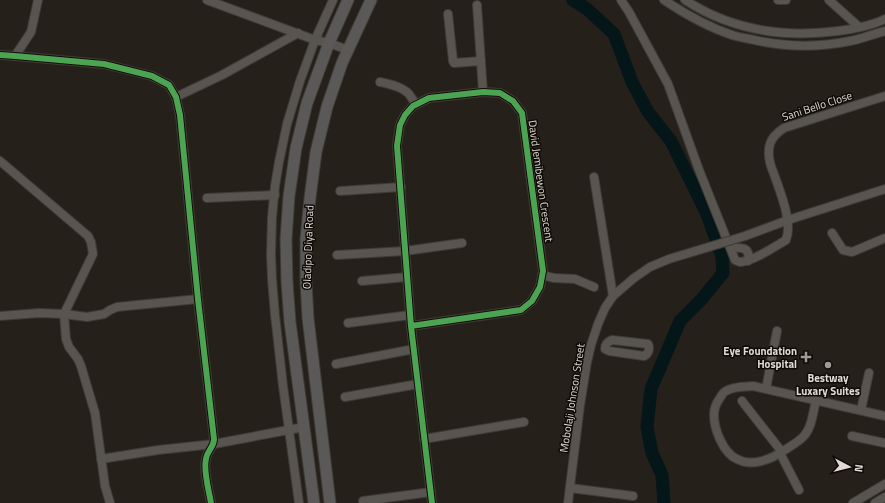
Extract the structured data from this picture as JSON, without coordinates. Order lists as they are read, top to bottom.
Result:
{
  "streets": {
    "main road": ["Oladipo Diya Road"],
    "street": ["Sani Bello Close", "David Jemibewon Crescent", "Mobolaji Johnson Street"]
  },
  "crossings": [
    ["Sani Bello Close", "Mobolaji Johnson Street"]
  ],
  "places": {
    "health": ["Eye Foundation Hospital"],
    "other": ["Bestway Luxary Suites"]
  },
  "north": "right"
}
